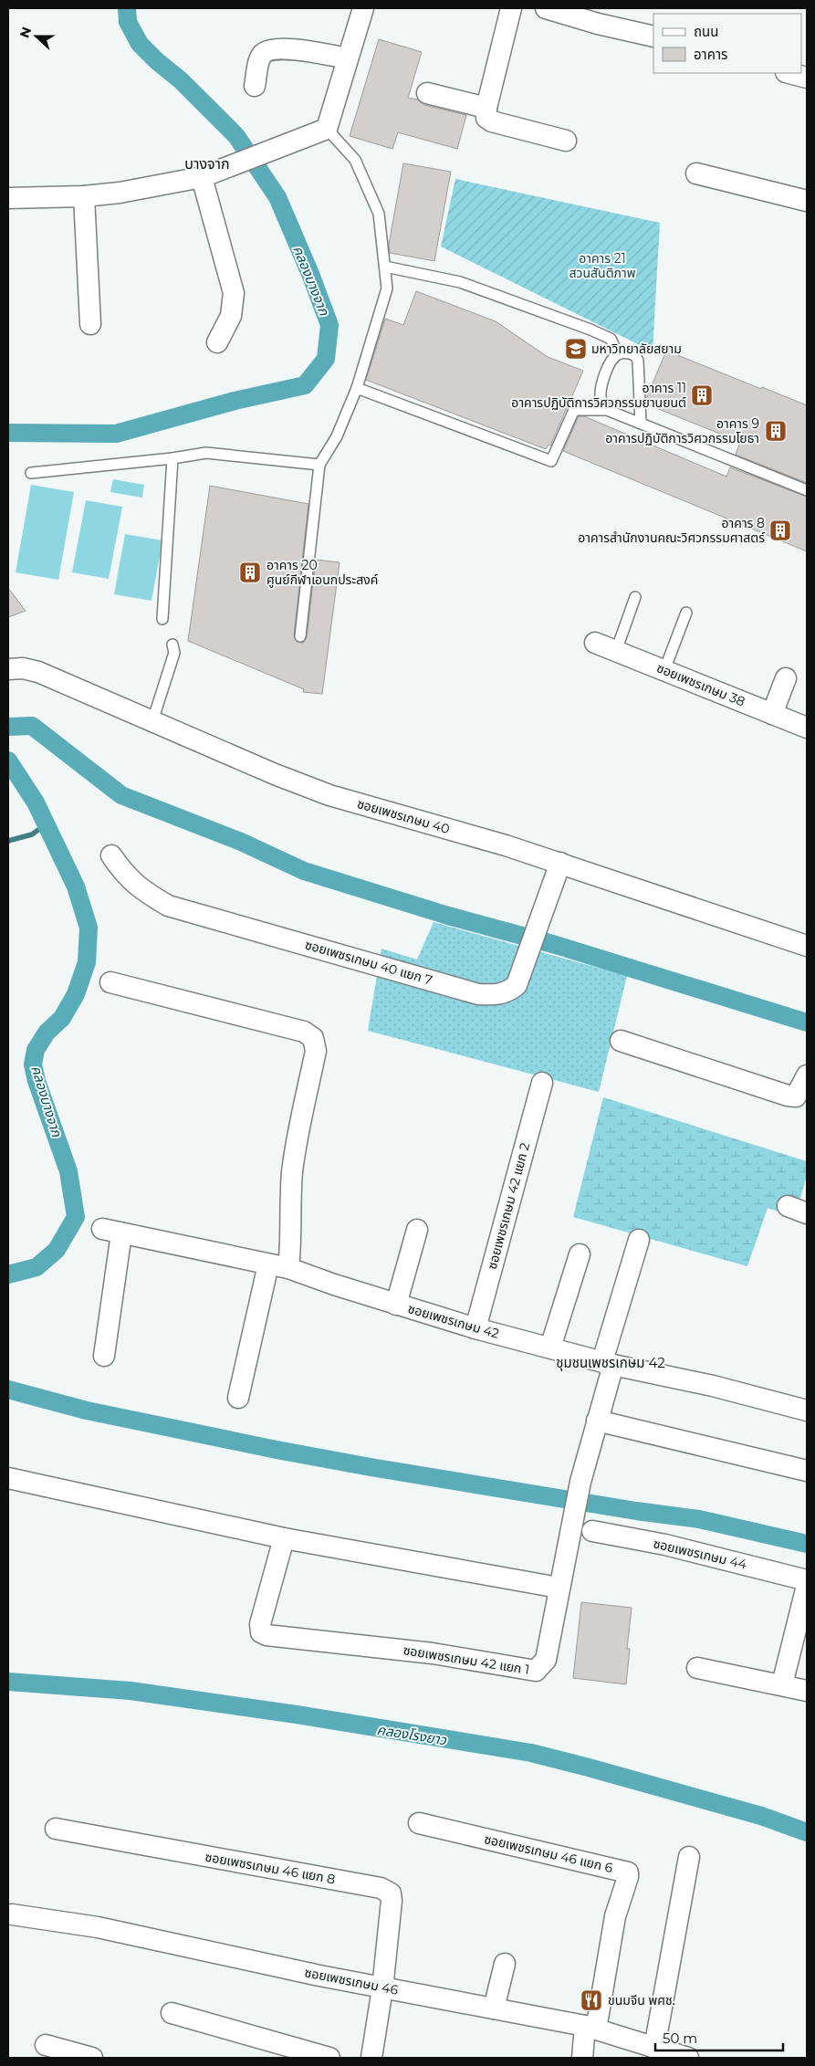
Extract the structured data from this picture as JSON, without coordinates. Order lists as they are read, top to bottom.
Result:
{
  "streets": {
    "street": [
      "ซอยเพชรเกษม 38",
      "ซอยเพชรเกษม 40",
      "ซอยเพชรเกษม 40 แยก 7",
      "ซอยเพชรเกษม 42 แยก 2",
      "ซอยเพชรเกษม 42",
      "ซอยเพชรเกษม 44",
      "ซอยเพชรเกษม 42 แยก 1",
      "ซอยเพชรเกษม 46 แยก 6",
      "ซอยเพชรเกษม 46 แยก 8",
      "ซอยเพชรเกษม 46"
    ]
  },
  "crossings": [
    ["ซอยเพชรเกษม 40", "ซอยเพชรเกษม 40 แยก 7"],
    ["ซอยเพชรเกษม 42 แยก 2", "ซอยเพชรเกษม 42"],
    ["ซอยเพชรเกษม 42", "ซอยเพชรเกษม 42 แยก 1"],
    ["ซอยเพชรเกษม 46 แยก 6", "ซอยเพชรเกษม 46"],
    ["ซอยเพชรเกษม 46 แยก 8", "ซอยเพชรเกษม 46"]
  ],
  "districts": ["บางจาก", "ชุมชนเพชรเกษม 42"],
  "water": ["คลองบางจาก", "คลองโรงยาว"],
  "parks": ["อาคาร 21 สวนสันติภาพ"],
  "places": {
    "school or university": ["มหาวิทยาลัยสยาม"],
    "building": [
      "อาคาร 11 อาคารปฏิบัติการวิศวกรรมยานยนต์",
      "อาคาร 9 อาคารปฏิบัติการวิศวกรรมโยธา",
      "อาคาร 8 อาคารสำนักงานคณะวิศวกรรมศาสตร์",
      "อาคาร 20 ศูนย์กีฬาเอนกประสงค์"
    ],
    "restaurant": ["ขนมจีน พศช."]
  },
  "legend": ["ถนน", "อาคาร"],
  "scale_bar": "50 m",
  "north": "left"
}
